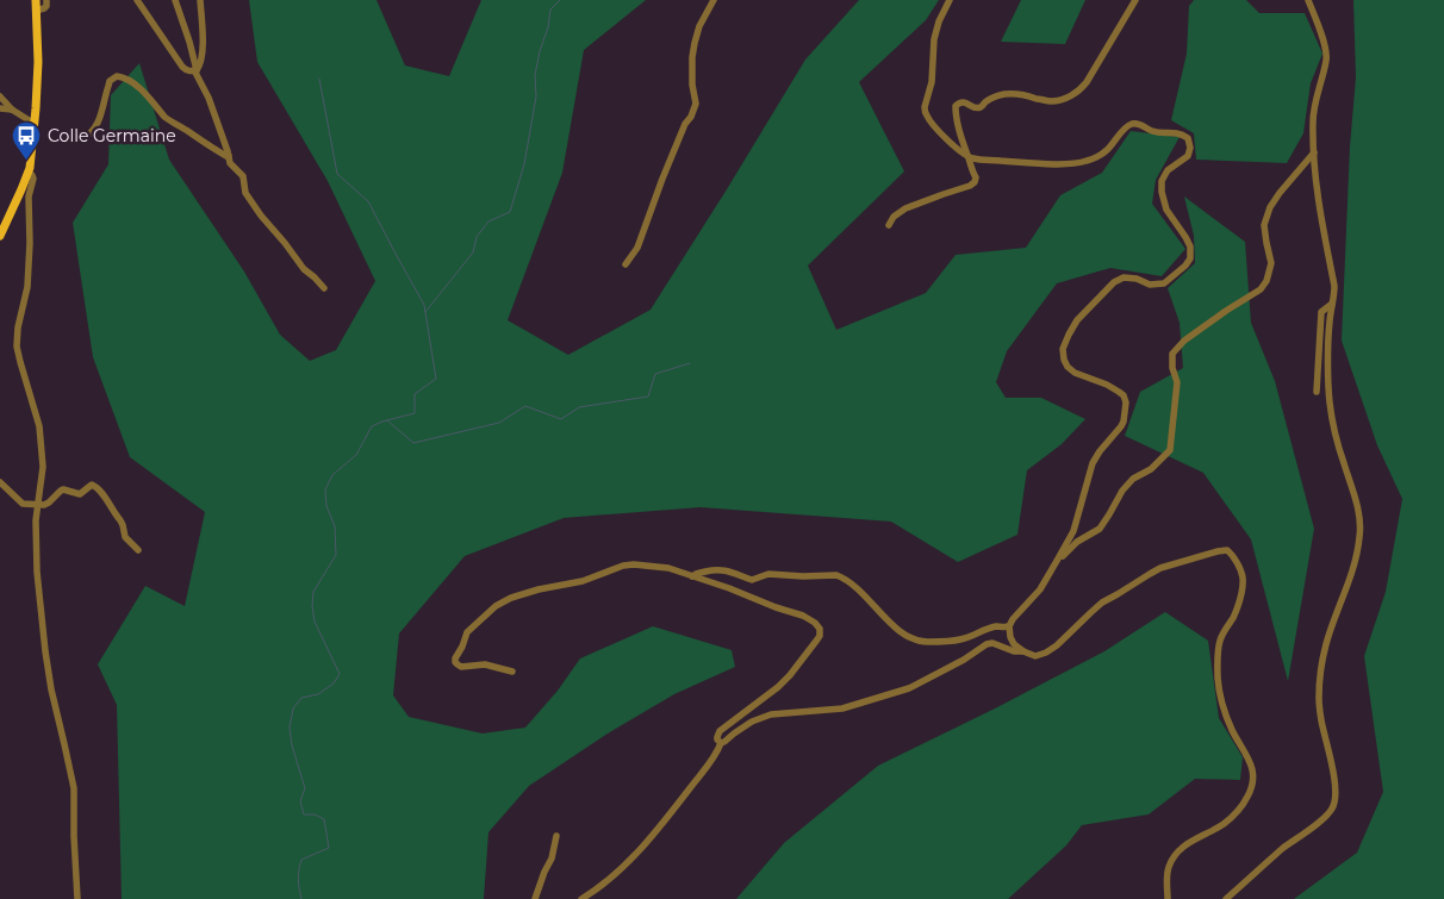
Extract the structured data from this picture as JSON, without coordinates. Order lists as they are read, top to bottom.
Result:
{
  "places": {
    "bus stop": ["Colle Germaine"]
  }
}
